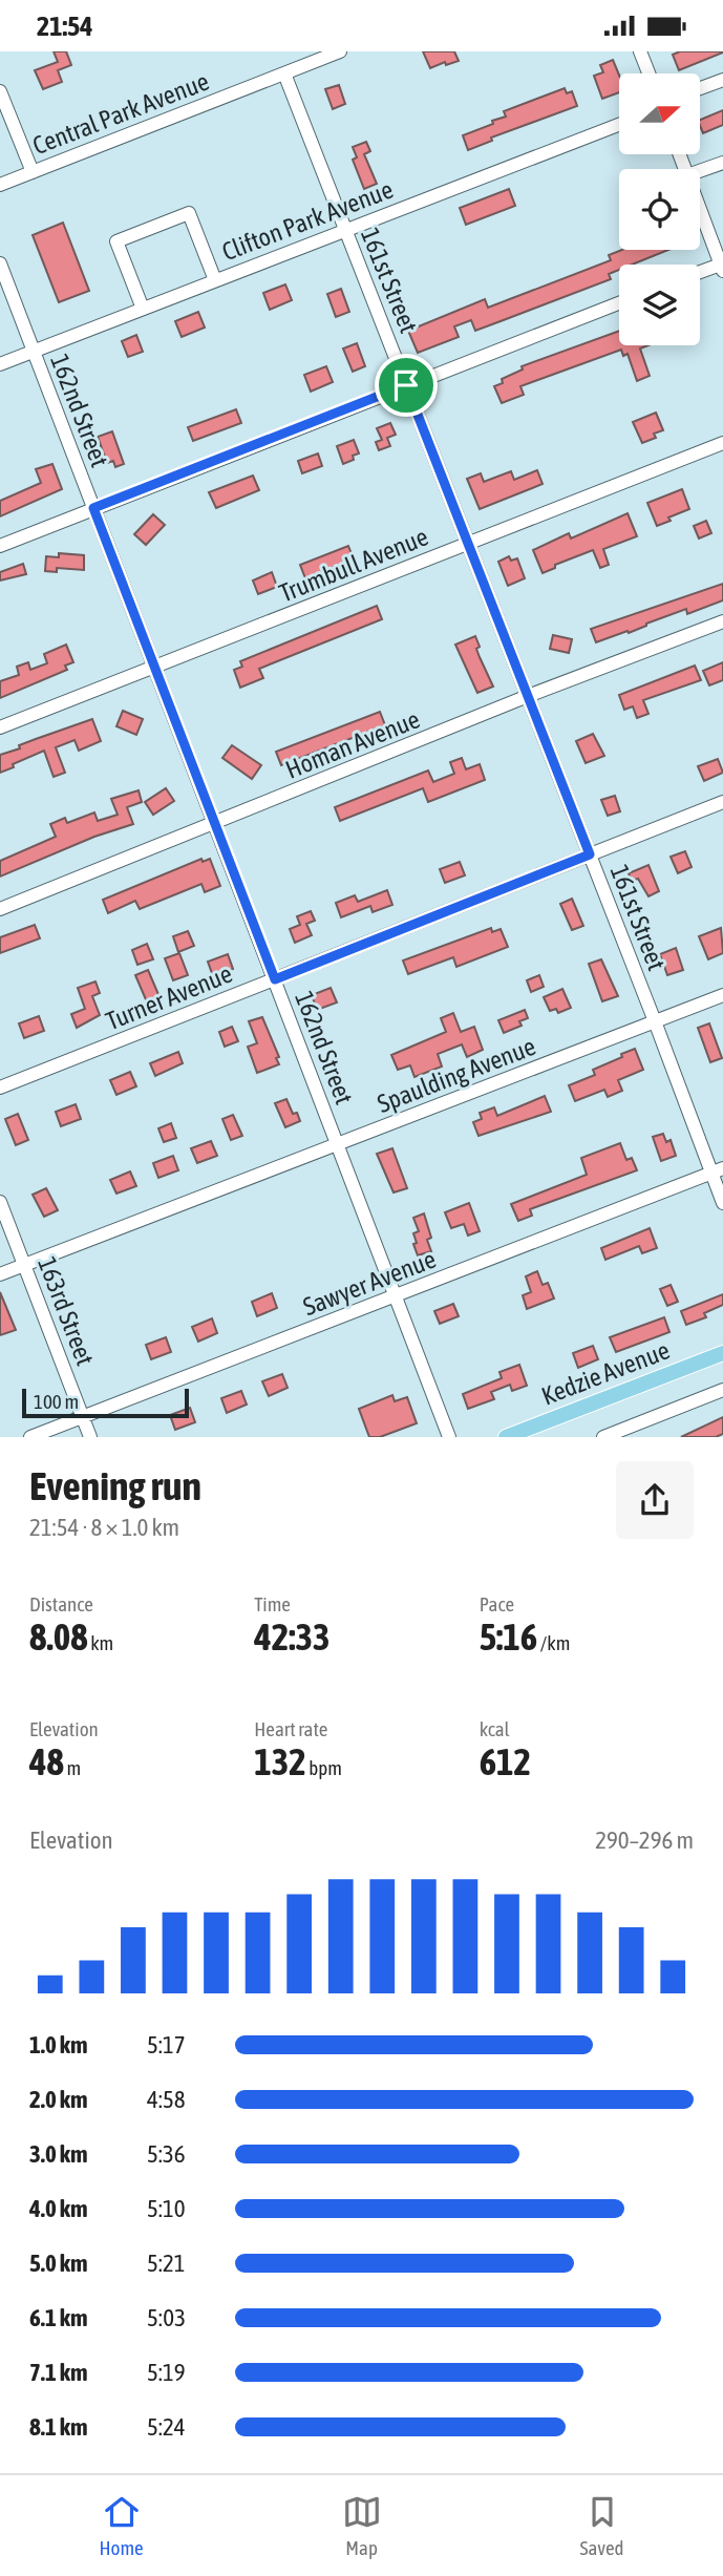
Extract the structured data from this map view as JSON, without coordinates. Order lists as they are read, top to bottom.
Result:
{
  "streets": {
    "main road": ["Kedzie Avenue"],
    "street": [
      "Central Park Avenue",
      "Clifton Park Avenue",
      "161st Street",
      "162nd Street",
      "Trumbull Avenue",
      "Homan Avenue",
      "Turner Avenue",
      "Spaulding Avenue",
      "Sawyer Avenue",
      "163rd Street"
    ]
  },
  "crossings": [
    ["Central Park Avenue", "161st Street"],
    ["Clifton Park Avenue", "161st Street"],
    ["Clifton Park Avenue", "162nd Street"],
    ["161st Street", "Trumbull Avenue"],
    ["161st Street", "Homan Avenue"],
    ["161st Street", "Turner Avenue"],
    ["161st Street", "Spaulding Avenue"],
    ["161st Street", "Sawyer Avenue"],
    ["162nd Street", "Trumbull Avenue"],
    ["162nd Street", "Homan Avenue"],
    ["162nd Street", "Turner Avenue"],
    ["162nd Street", "Spaulding Avenue"],
    ["162nd Street", "Sawyer Avenue"],
    ["Spaulding Avenue", "163rd Street"],
    ["Sawyer Avenue", "163rd Street"]
  ],
  "scale_bar": "100 m",
  "north": "right",
  "page": {
    "status": "21:54",
    "scale": "100 m",
    "heading": ["Evening run", "21:54 · 8 × 1.0 km"],
    "stats": [
      ["Distance", "8.08 km"],
      ["Time", "42:33"],
      ["Pace", "5:16 /km"],
      ["Elevation", "48 m"],
      ["Heart rate", "132 bpm"],
      ["kcal", "612"]
    ],
    "chart": ["Elevation", "290–296 m"],
    "list": [
      {
        "name": "1.0 km",
        "note": "5:17"
      },
      {
        "name": "2.0 km",
        "note": "4:58"
      },
      {
        "name": "3.0 km",
        "note": "5:36"
      },
      {
        "name": "4.0 km",
        "note": "5:10"
      },
      {
        "name": "5.0 km",
        "note": "5:21"
      },
      {
        "name": "6.1 km",
        "note": "5:03"
      },
      {
        "name": "7.1 km",
        "note": "5:19"
      },
      {
        "name": "8.1 km",
        "note": "5:24"
      }
    ],
    "tabs": ["Home", "Map", "Saved"]
  }
}
